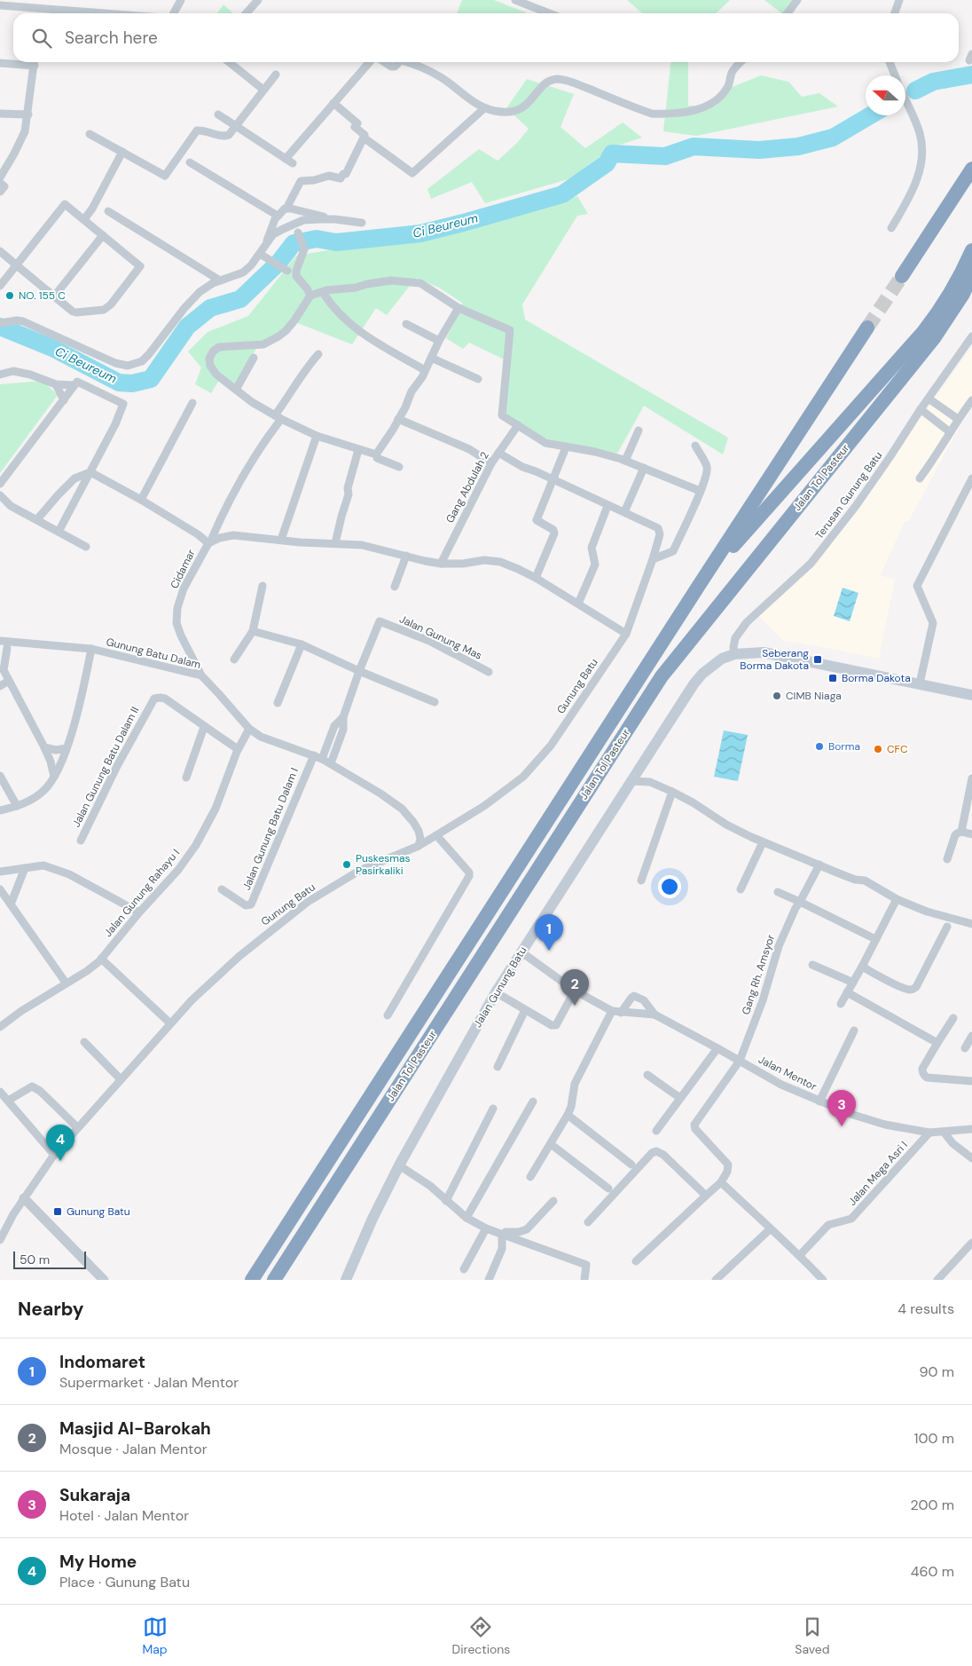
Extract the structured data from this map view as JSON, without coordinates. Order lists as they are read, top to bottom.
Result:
{
  "streets": {
    "highway": ["Jalan Tol Pasteur"],
    "main road": ["Jalan Gunung Batu"],
    "street": [
      "Gang Abdulah 2",
      "Terusan Gunung Batu",
      "Cidamar",
      "Jalan Gunung Mas",
      "Gunung Batu Dalam",
      "Gunung Batu",
      "Jalan Gunung Batu Dalam II",
      "Jalan Gunung Batu Dalam I",
      "Jalan Gunung Rahayu I",
      "Gang Rh. Amsyor",
      "Jalan Mentor",
      "Jalan Mega Asri I"
    ]
  },
  "crossings": [
    ["Gang Abdulah 2", "Cidamar"],
    ["Terusan Gunung Batu", "Jalan Gunung Batu"],
    ["Cidamar", "Gunung Batu Dalam"],
    ["Cidamar", "Gunung Batu"],
    ["Jalan Gunung Mas", "Gunung Batu Dalam"],
    ["Gunung Batu Dalam", "Gunung Batu"],
    ["Gunung Batu Dalam", "Jalan Gunung Batu Dalam I"],
    ["Gunung Batu Dalam", "Jalan Gunung Rahayu I"],
    ["Jalan Gunung Batu Dalam II", "Jalan Gunung Rahayu I"],
    ["Gang Rh. Amsyor", "Jalan Mentor"],
    ["Jalan Gunung Batu", "Jalan Mentor"],
    ["Jalan Mentor", "Jalan Mega Asri I"]
  ],
  "water": ["Ci Beureum"],
  "places": {
    "other": [
      "NO. 155 C",
      "CIMB Niaga",
      "Borma",
      "CFC",
      "Puskesmas Pasirkaliki"
    ],
    "transit": ["Seberang Borma Dakota", "Borma Dakota", "Gunung Batu"]
  },
  "scale_bar": "50 m",
  "north": "left",
  "page": {
    "search": "Search here",
    "pins": [
      "1",
      "2",
      "3",
      "4"
    ],
    "scale": "50 m",
    "heading": ["Nearby", "4 results"],
    "list": [
      {
        "mark": "1",
        "name": "Indomaret",
        "note": "Supermarket · Jalan Mentor",
        "value": "90 m"
      },
      {
        "mark": "2",
        "name": "Masjid Al-Barokah",
        "note": "Mosque · Jalan Mentor",
        "value": "100 m"
      },
      {
        "mark": "3",
        "name": "Sukaraja",
        "note": "Hotel · Jalan Mentor",
        "value": "200 m"
      },
      {
        "mark": "4",
        "name": "My Home",
        "note": "Place · Gunung Batu",
        "value": "460 m"
      }
    ],
    "nav": ["Map", "Directions", "Saved"]
  }
}
